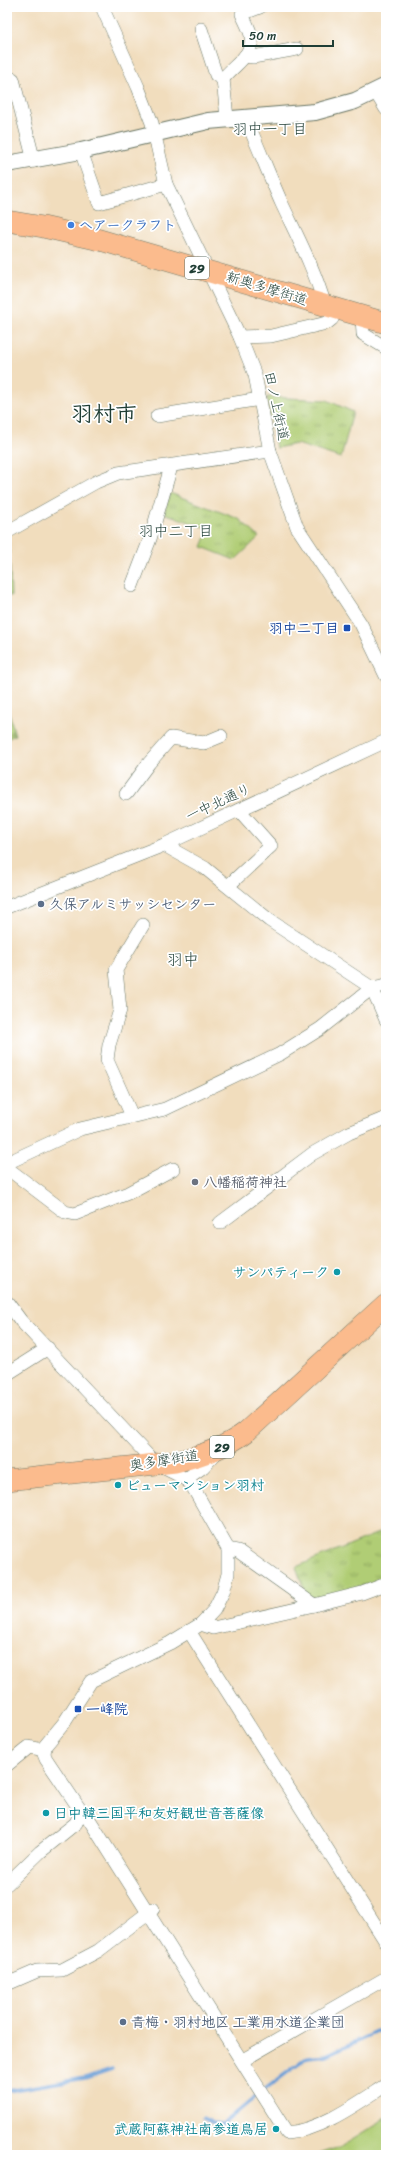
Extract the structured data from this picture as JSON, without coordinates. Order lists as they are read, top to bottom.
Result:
{
  "streets": {
    "main road": ["29", "新奥多摩街道", "奥多摩街道"],
    "street": ["田ノ上街道", "一中北通り"]
  },
  "crossings": [
    ["新奥多摩街道", "田ノ上街道"]
  ],
  "districts": [
    "羽中一丁目",
    "羽村市",
    "羽中二丁目",
    "羽中"
  ],
  "places": {
    "other": [
      "ヘアークラフト",
      "久保アルミサッシセンター",
      "八幡稲荷神社",
      "サンパティーク",
      "ビューマンション羽村",
      "日中韓三国平和友好観世音菩薩像",
      "青梅・羽村地区 工業用水道企業団",
      "武蔵阿蘇神社南参道鳥居"
    ],
    "transit": ["羽中二丁目", "一峰院"]
  },
  "scale_bar": "50 m"
}
